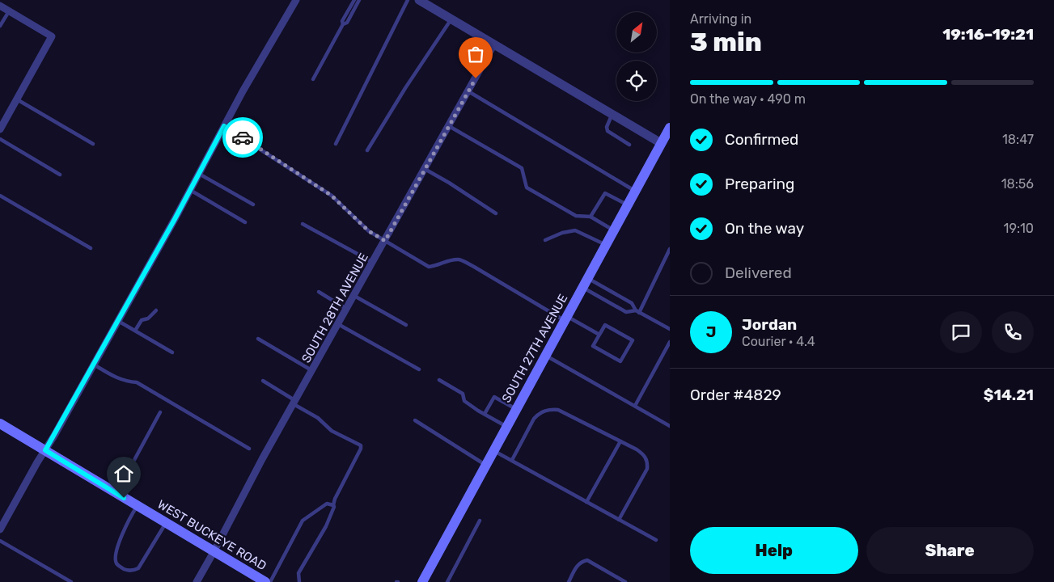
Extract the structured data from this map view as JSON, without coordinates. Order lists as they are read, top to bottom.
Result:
{
  "streets": {
    "main road": ["SOUTH 27TH AVENUE", "WEST BUCKEYE ROAD"],
    "street": ["SOUTH 28TH AVENUE"]
  },
  "crossings": [
    ["SOUTH 28TH AVENUE", "WEST BUCKEYE ROAD"]
  ],
  "north": "top right",
  "page": {
    "heading": ["3 min", "Arriving in", "19:16–19:21"],
    "panel": [
      "Jordan",
      "Courier · 4.4",
      "Order #4829",
      "$14.21"
    ],
    "bar": "On the way · 490 m",
    "list": [
      ["Confirmed", "18:47"],
      ["Preparing", "18:56"],
      ["On the way", "19:10"],
      "Delivered"
    ],
    "round": "J",
    "buttons": ["Help", "Share"]
  }
}
